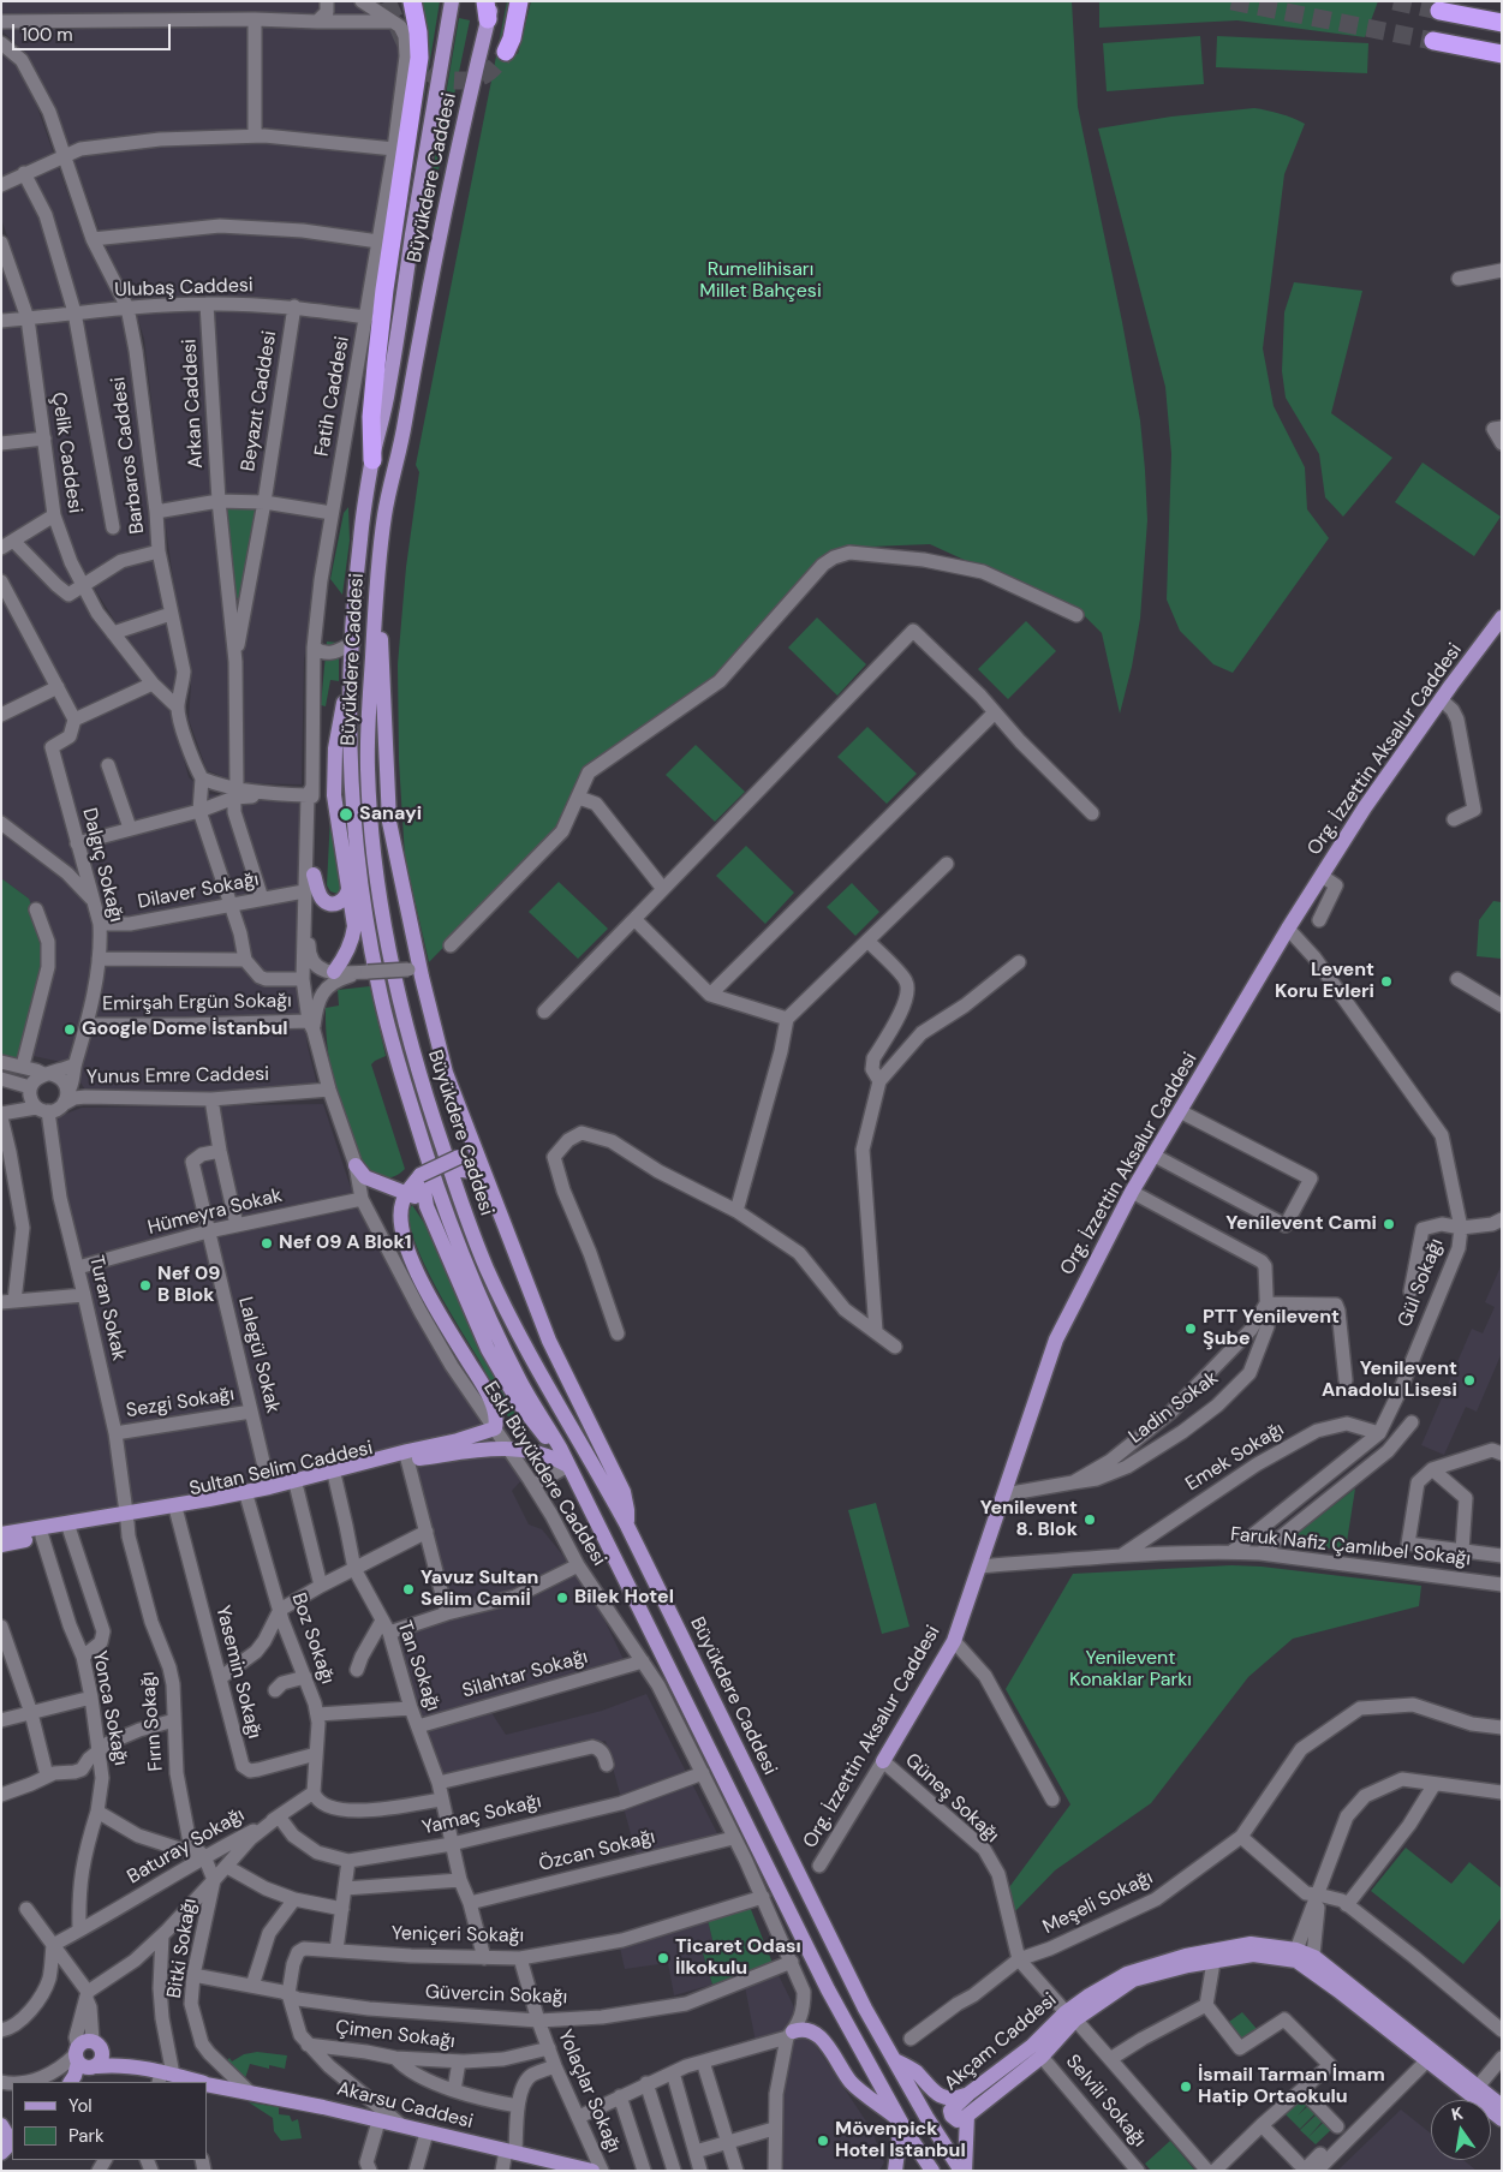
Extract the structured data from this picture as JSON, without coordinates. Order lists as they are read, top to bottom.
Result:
{
  "streets": {
    "main road": [
      "Büyükdere Caddesi",
      "Org. İzzettin Aksalur Caddesi",
      "Sultan Selim Caddesi",
      "Akçam Caddesi",
      "Akarsu Caddesi"
    ],
    "street": [
      "Ulubaş Caddesi",
      "Fatih Caddesi",
      "Beyazıt Caddesi",
      "Arkan Caddesi",
      "Çelik Caddesi",
      "Barbaros Caddesi",
      "Dalgıç Sokağı",
      "Dilaver Sokağı",
      "Emirşah Ergün Sokağı",
      "Yunus Emre Caddesi",
      "Hümeyra Sokak",
      "Gül Sokağı",
      "Turan Sokak",
      "Lalegül Sokak",
      "Sezgi Sokağı",
      "Ladin Sokak",
      "Emek Sokağı",
      "Eski Büyükdere Caddesi",
      "Faruk Nafiz Çamlıbel Sokağı",
      "Boz Sokağı",
      "Tan Sokağı",
      "Yasemin Sokağı",
      "Silahtar Sokağı",
      "Yonca Sokağı",
      "Fırın Sokağı",
      "Güneş Sokağı",
      "Yamaç Sokağı",
      "Baturay Sokağı",
      "Özcan Sokağı",
      "Meşeli Sokağı",
      "Yeniçeri Sokağı",
      "Bitki Sokağı",
      "Güvercin Sokağı",
      "Çimen Sokağı",
      "Yolaçlar Sokağı",
      "Selvili Sokağı"
    ]
  },
  "crossings": [
    ["Büyükdere Caddesi", "Sultan Selim Caddesi"],
    ["Ulubaş Caddesi", "Fatih Caddesi"],
    ["Ulubaş Caddesi", "Beyazıt Caddesi"],
    ["Ulubaş Caddesi", "Arkan Caddesi"],
    ["Ulubaş Caddesi", "Çelik Caddesi"],
    ["Ulubaş Caddesi", "Barbaros Caddesi"],
    ["Fatih Caddesi", "Eski Büyükdere Caddesi"],
    ["Beyazıt Caddesi", "Arkan Caddesi"],
    ["Çelik Caddesi", "Barbaros Caddesi"],
    ["Çelik Caddesi", "Dalgıç Sokağı"],
    ["Org. İzzettin Aksalur Caddesi", "Gül Sokağı"],
    ["Org. İzzettin Aksalur Caddesi", "Ladin Sokak"],
    ["Org. İzzettin Aksalur Caddesi", "Faruk Nafiz Çamlıbel Sokağı"],
    ["Org. İzzettin Aksalur Caddesi", "Güneş Sokağı"],
    ["Dalgıç Sokağı", "Dilaver Sokağı"],
    ["Dalgıç Sokağı", "Emirşah Ergün Sokağı"],
    ["Dalgıç Sokağı", "Yunus Emre Caddesi"],
    ["Dalgıç Sokağı", "Turan Sokak"],
    ["Dilaver Sokağı", "Eski Büyükdere Caddesi"],
    ["Emirşah Ergün Sokağı", "Eski Büyükdere Caddesi"],
    ["Yunus Emre Caddesi", "Turan Sokak"],
    ["Yunus Emre Caddesi", "Eski Büyükdere Caddesi"],
    ["Hümeyra Sokak", "Turan Sokak"],
    ["Hümeyra Sokak", "Lalegül Sokak"],
    ["Hümeyra Sokak", "Eski Büyükdere Caddesi"],
    ["Gül Sokağı", "Emek Sokağı"],
    ["Gül Sokağı", "Faruk Nafiz Çamlıbel Sokağı"],
    ["Turan Sokak", "Sezgi Sokağı"],
    ["Turan Sokak", "Sultan Selim Caddesi"],
    ["Turan Sokak", "Fırın Sokağı"],
    ["Lalegül Sokak", "Sezgi Sokağı"],
    ["Lalegül Sokak", "Sultan Selim Caddesi"],
    ["Emek Sokağı", "Faruk Nafiz Çamlıbel Sokağı"],
    ["Sultan Selim Caddesi", "Eski Büyükdere Caddesi"],
    ["Sultan Selim Caddesi", "Boz Sokağı"],
    ["Sultan Selim Caddesi", "Tan Sokağı"],
    ["Sultan Selim Caddesi", "Yasemin Sokağı"],
    ["Sultan Selim Caddesi", "Yonca Sokağı"],
    ["Sultan Selim Caddesi", "Fırın Sokağı"],
    ["Eski Büyükdere Caddesi", "Silahtar Sokağı"],
    ["Eski Büyükdere Caddesi", "Yamaç Sokağı"],
    ["Eski Büyükdere Caddesi", "Özcan Sokağı"],
    ["Eski Büyükdere Caddesi", "Yeniçeri Sokağı"],
    ["Eski Büyükdere Caddesi", "Güvercin Sokağı"],
    ["Boz Sokağı", "Yasemin Sokağı"],
    ["Boz Sokağı", "Baturay Sokağı"],
    ["Tan Sokağı", "Silahtar Sokağı"],
    ["Tan Sokağı", "Yamaç Sokağı"],
    ["Tan Sokağı", "Özcan Sokağı"],
    ["Tan Sokağı", "Yeniçeri Sokağı"],
    ["Yonca Sokağı", "Baturay Sokağı"],
    ["Fırın Sokağı", "Baturay Sokağı"],
    ["Fırın Sokağı", "Bitki Sokağı"],
    ["Güneş Sokağı", "Meşeli Sokağı"],
    ["Güneş Sokağı", "Akçam Caddesi"],
    ["Yamaç Sokağı", "Baturay Sokağı"],
    ["Yamaç Sokağı", "Bitki Sokağı"],
    ["Baturay Sokağı", "Bitki Sokağı"],
    ["Yeniçeri Sokağı", "Güvercin Sokağı"],
    ["Yeniçeri Sokağı", "Yolaçlar Sokağı"],
    ["Bitki Sokağı", "Güvercin Sokağı"],
    ["Bitki Sokağı", "Akarsu Caddesi"],
    ["Güvercin Sokağı", "Yolaçlar Sokağı"],
    ["Çimen Sokağı", "Yolaçlar Sokağı"],
    ["Akçam Caddesi", "Selvili Sokağı"]
  ],
  "parks": ["Rumelihisarı Millet Bahçesi", "Yenilevent Konaklar Parkı"],
  "places": [
    "Sanayi",
    "Levent Koru Evleri",
    "Google Dome İstanbul",
    "Yenilevent Cami",
    "Nef 09 A Blok1",
    "Nef 09 B Blok",
    "PTT Yenilevent Şube",
    "Yenilevent Anadolu Lisesi",
    "Yenilevent 8. Blok",
    "Yavuz Sultan Selim Camiİ",
    "Bilek Hotel",
    "Ticaret Odası İlkokulu",
    "İsmail Tarman İmam Hatip Ortaokulu",
    "Mövenpick Hotel Istanbul"
  ],
  "legend": ["Yol", "Park"],
  "scale_bar": "100 m",
  "north": "top"
}
